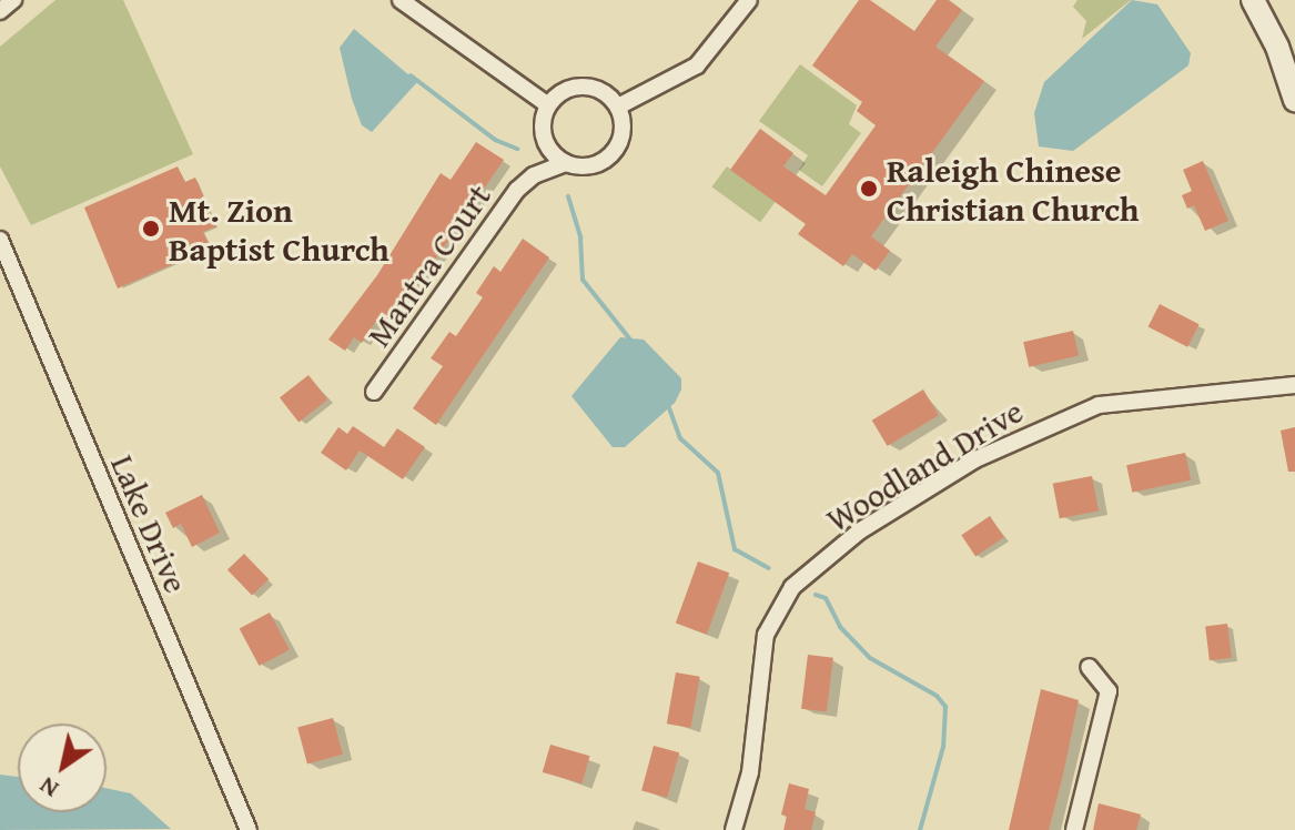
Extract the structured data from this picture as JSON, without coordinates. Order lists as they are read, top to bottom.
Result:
{
  "streets": {
    "street": ["Mantra Court", "Woodland Drive", "Lake Drive"]
  },
  "places": ["Raleigh Chinese Christian Church", "Mt. Zion Baptist Church"],
  "north": "bottom left"
}
